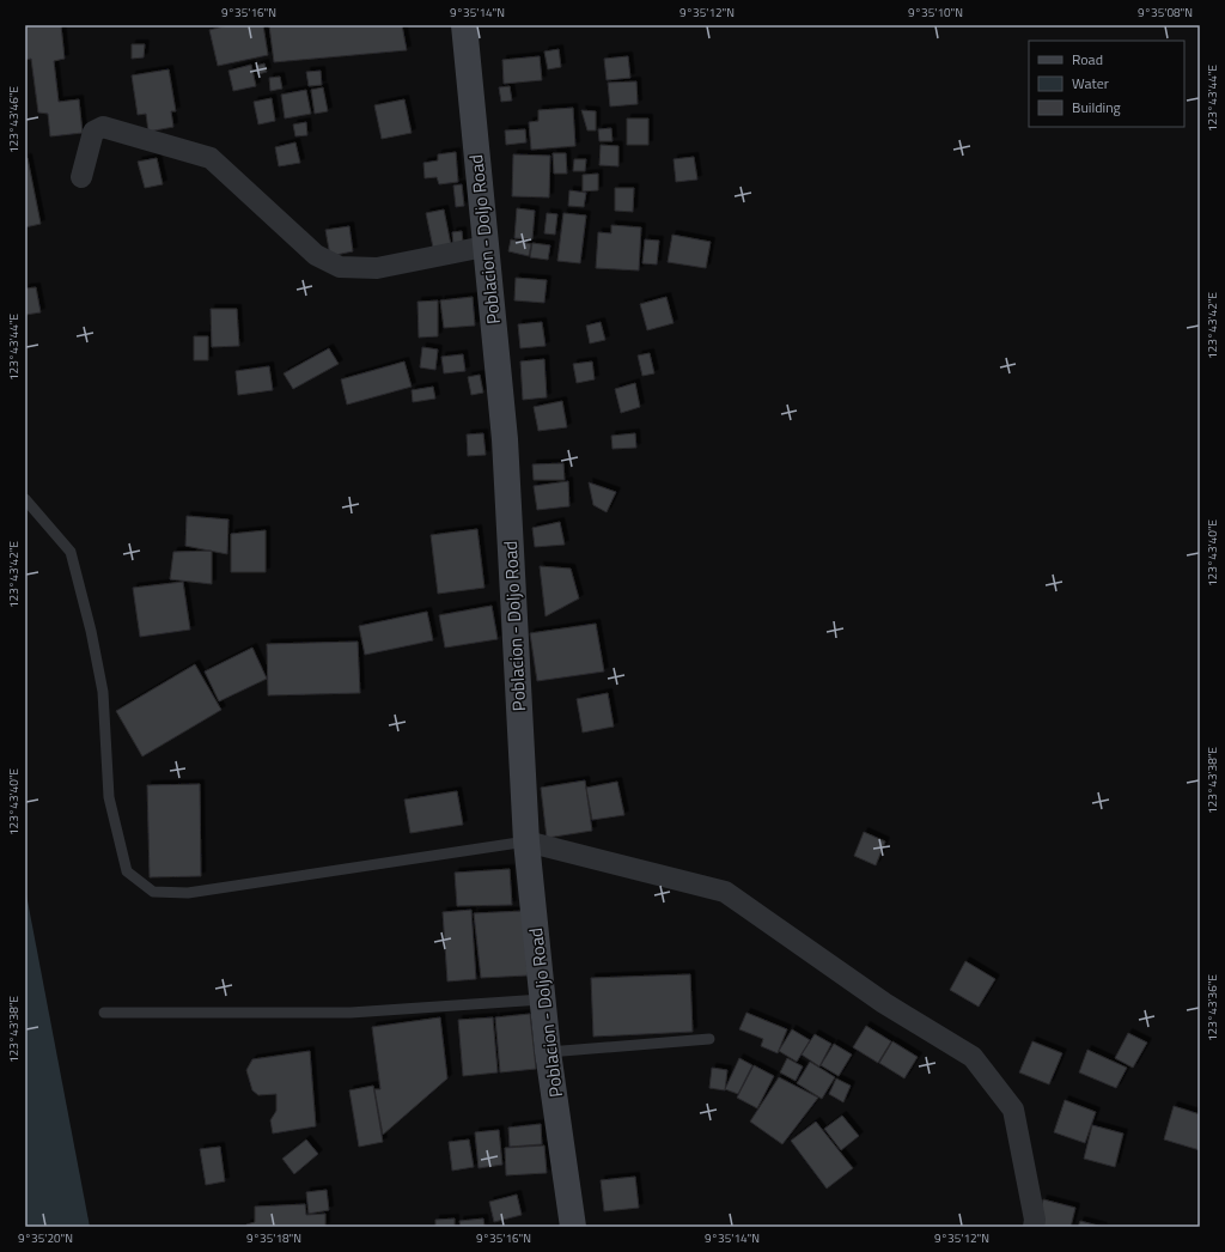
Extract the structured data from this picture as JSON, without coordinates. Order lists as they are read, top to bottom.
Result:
{
  "streets": {
    "street": ["Poblacion - Doljo Road"]
  },
  "legend": ["Road", "Water", "Building"],
  "coordinates": [
    "9°35'16\"N",
    "9°35'14\"N",
    "9°35'12\"N",
    "9°35'10\"N",
    "9°35'08\"N",
    "123°43'44\"E",
    "123°43'46\"E",
    "123°43'42\"E",
    "123°43'40\"E",
    "123°43'38\"E",
    "123°43'36\"E",
    "9°35'20\"N",
    "9°35'18\"N"
  ]
}
